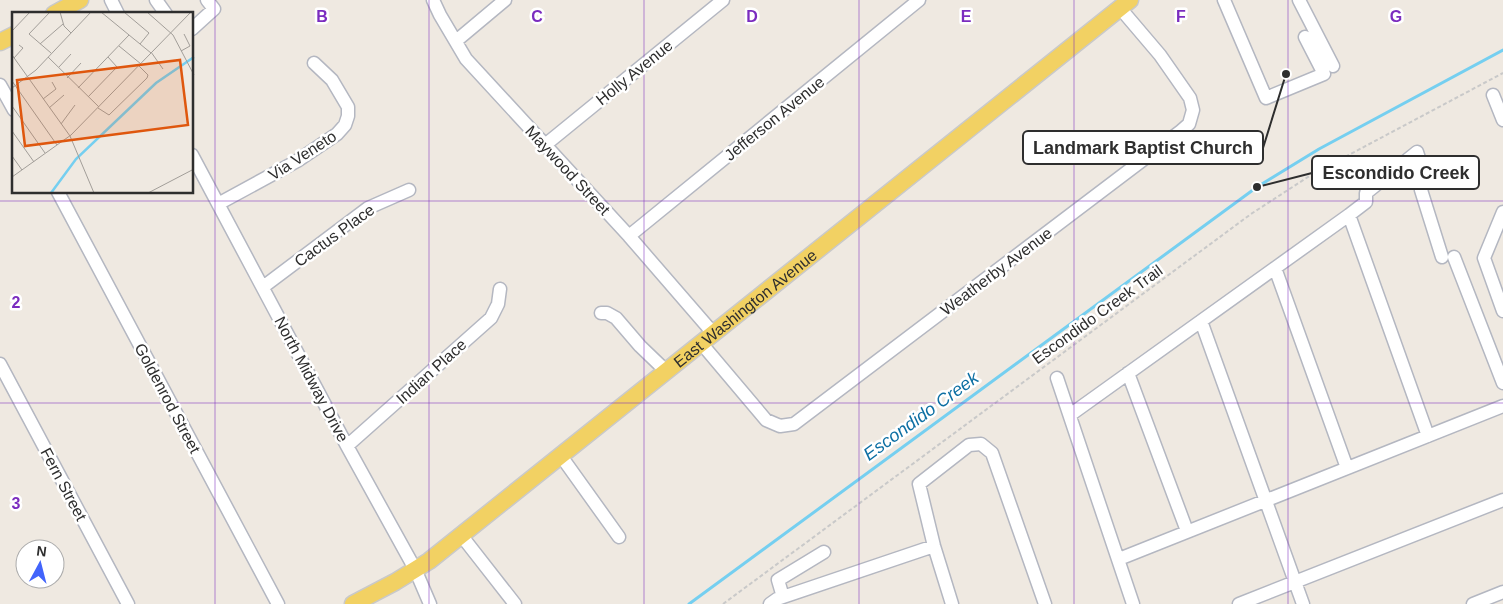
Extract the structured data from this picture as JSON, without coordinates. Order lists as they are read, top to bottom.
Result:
{
  "streets": {
    "main road": ["East Washington Avenue"],
    "street": [
      "Holly Avenue",
      "Jefferson Avenue",
      "Via Veneto",
      "Maywood Street",
      "Cactus Place",
      "Weatherby Avenue",
      "Indian Place",
      "North Midway Drive",
      "Goldenrod Street",
      "Fern Street"
    ],
    "path": ["Escondido Creek Trail"]
  },
  "crossings": [
    ["Holly Avenue", "Maywood Street"],
    ["Jefferson Avenue", "Maywood Street"],
    ["Via Veneto", "North Midway Drive"],
    ["Maywood Street", "Weatherby Avenue"],
    ["Maywood Street", "East Washington Avenue"],
    ["Cactus Place", "North Midway Drive"],
    ["Weatherby Avenue", "East Washington Avenue"],
    ["East Washington Avenue", "North Midway Drive"],
    ["Indian Place", "North Midway Drive"]
  ],
  "water": ["Escondido Creek"],
  "places": ["Landmark Baptist Church", "Escondido Creek"],
  "north": "top",
  "grid": {
    "columns": [
      "B",
      "C",
      "D",
      "E",
      "F",
      "G"
    ],
    "rows": ["2", "3"]
  }
}
